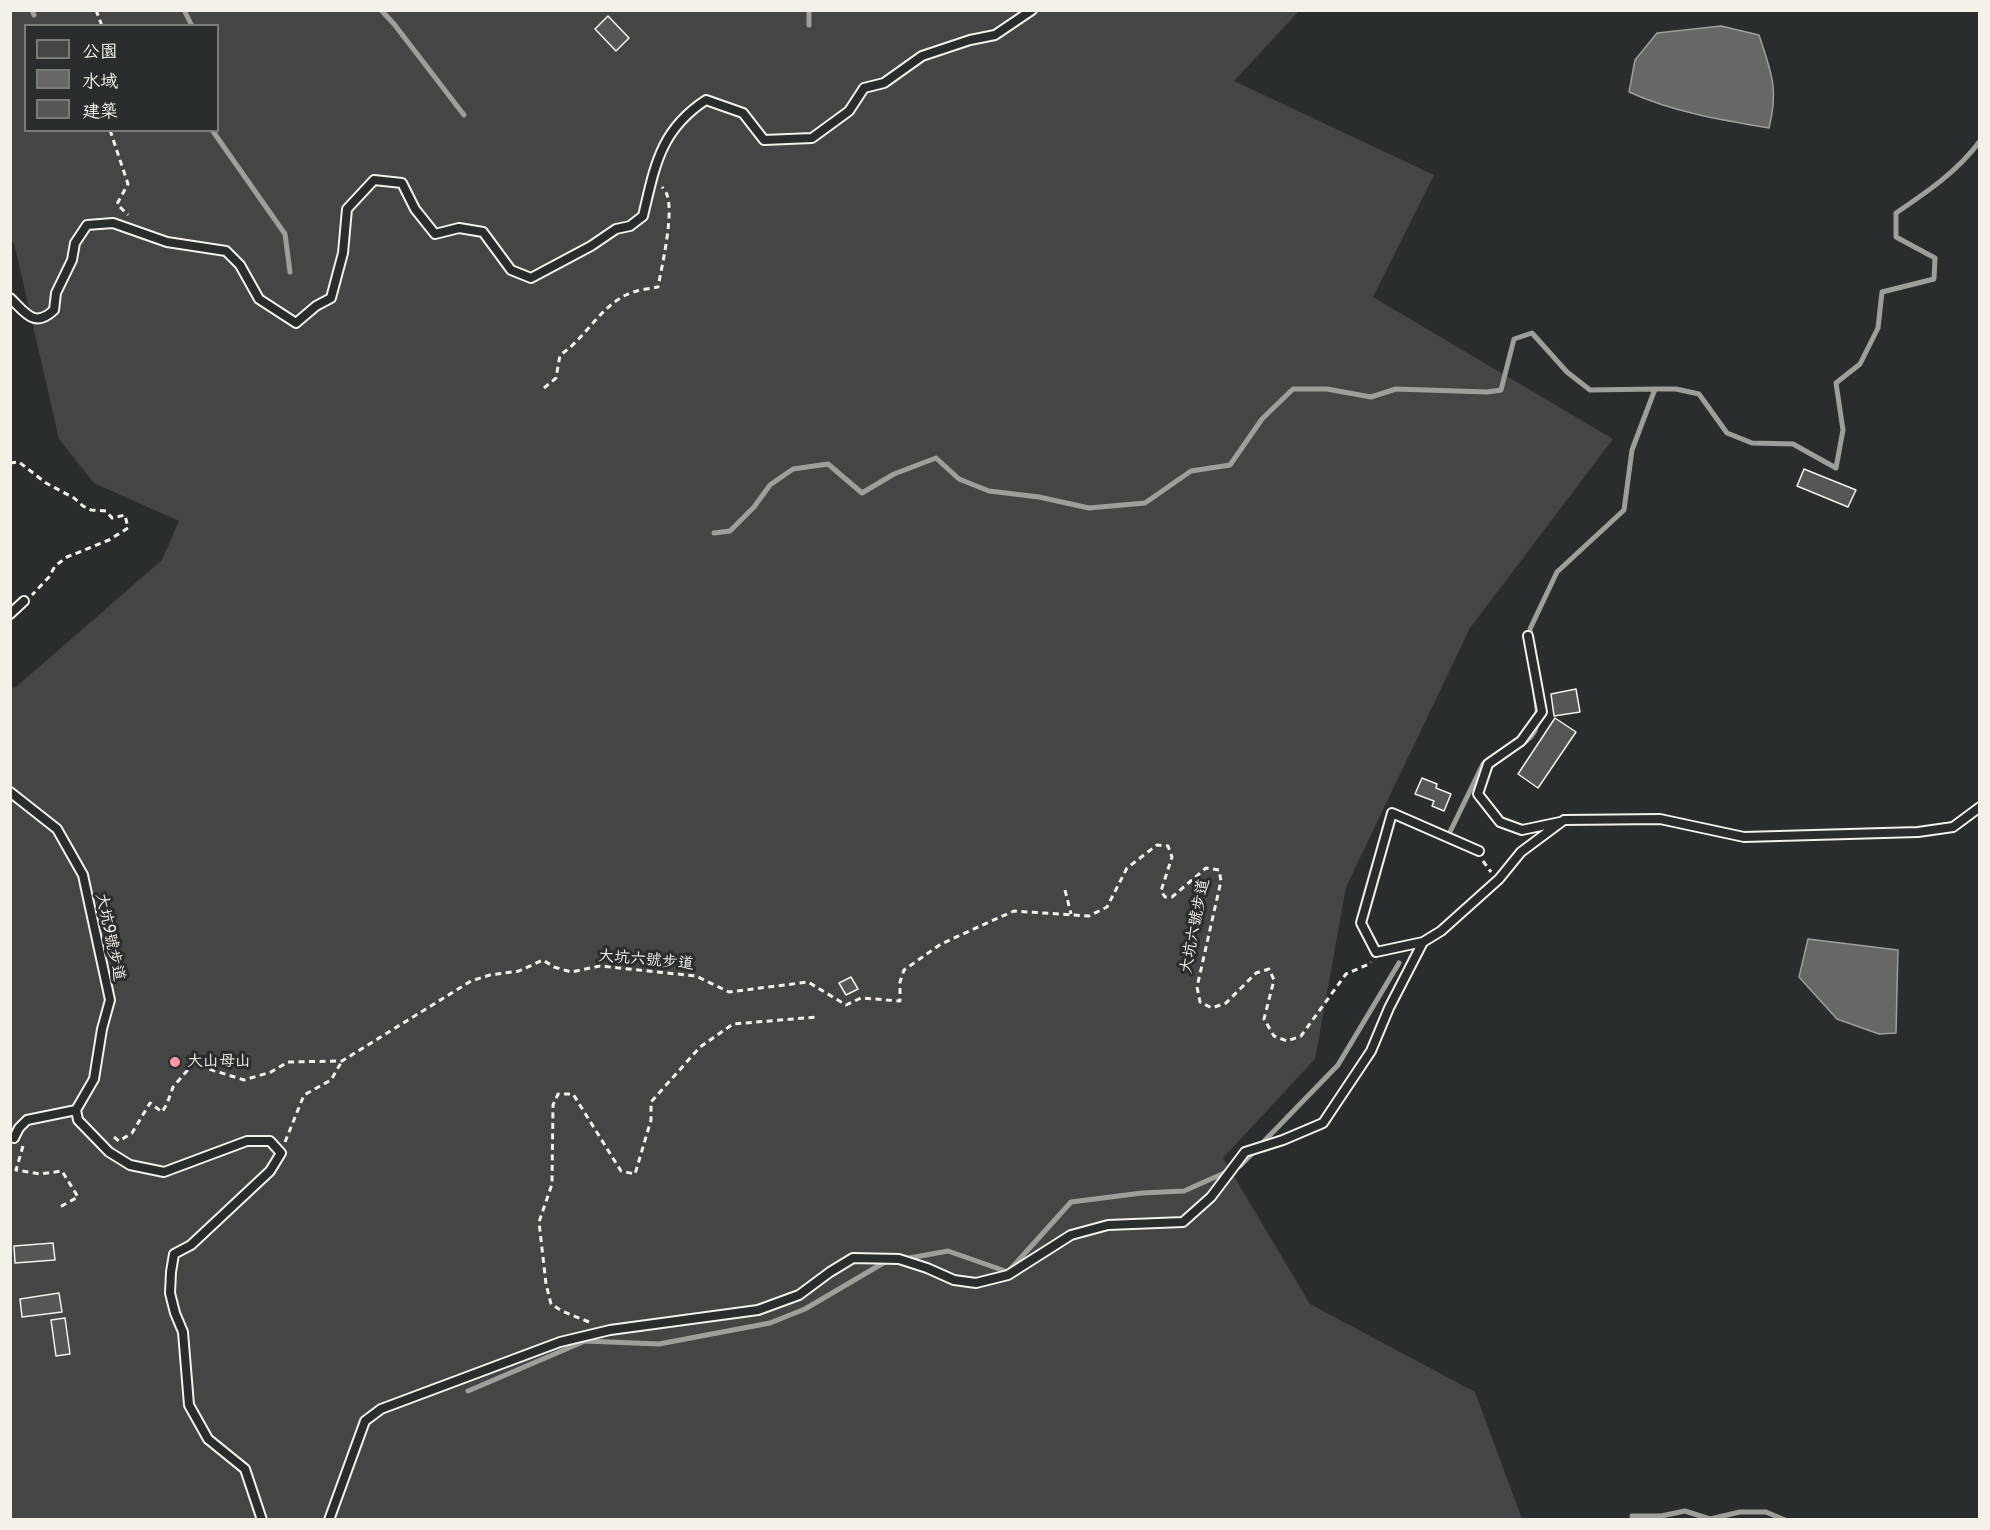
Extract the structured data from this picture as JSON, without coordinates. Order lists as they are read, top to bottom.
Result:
{
  "streets": {
    "lane": ["大坑9號步道"],
    "path": ["大坑六號步道"]
  },
  "places": ["大山母山"],
  "legend": ["公園", "水域", "建築"]
}
